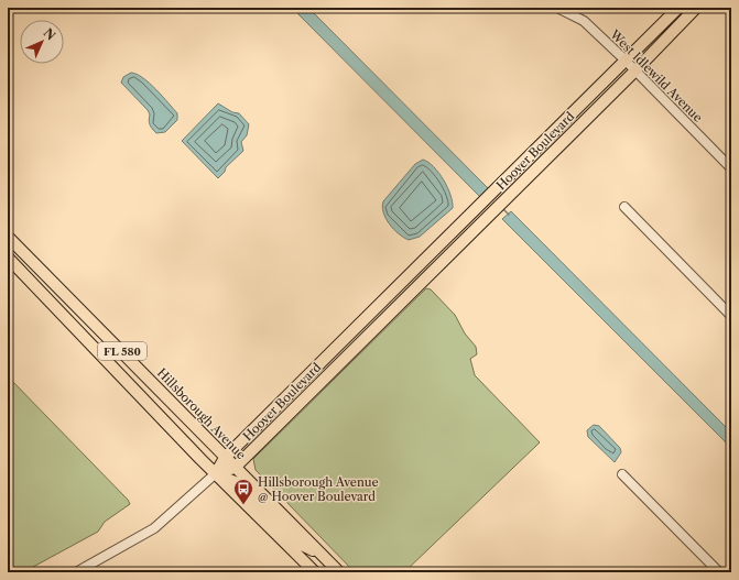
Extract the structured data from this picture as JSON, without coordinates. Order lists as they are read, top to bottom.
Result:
{
  "streets": {
    "main road": ["Hoover Boulevard", "FL 580", "Hillsborough Avenue"],
    "street": ["West Idlewild Avenue"]
  },
  "crossings": [
    ["West Idlewild Avenue", "Hoover Boulevard"],
    ["Hoover Boulevard", "FL 580"],
    ["Hoover Boulevard", "Hillsborough Avenue"]
  ],
  "places": {
    "bus stop": ["Hillsborough Avenue @ Hoover Boulevard"]
  },
  "north": "top right"
}
